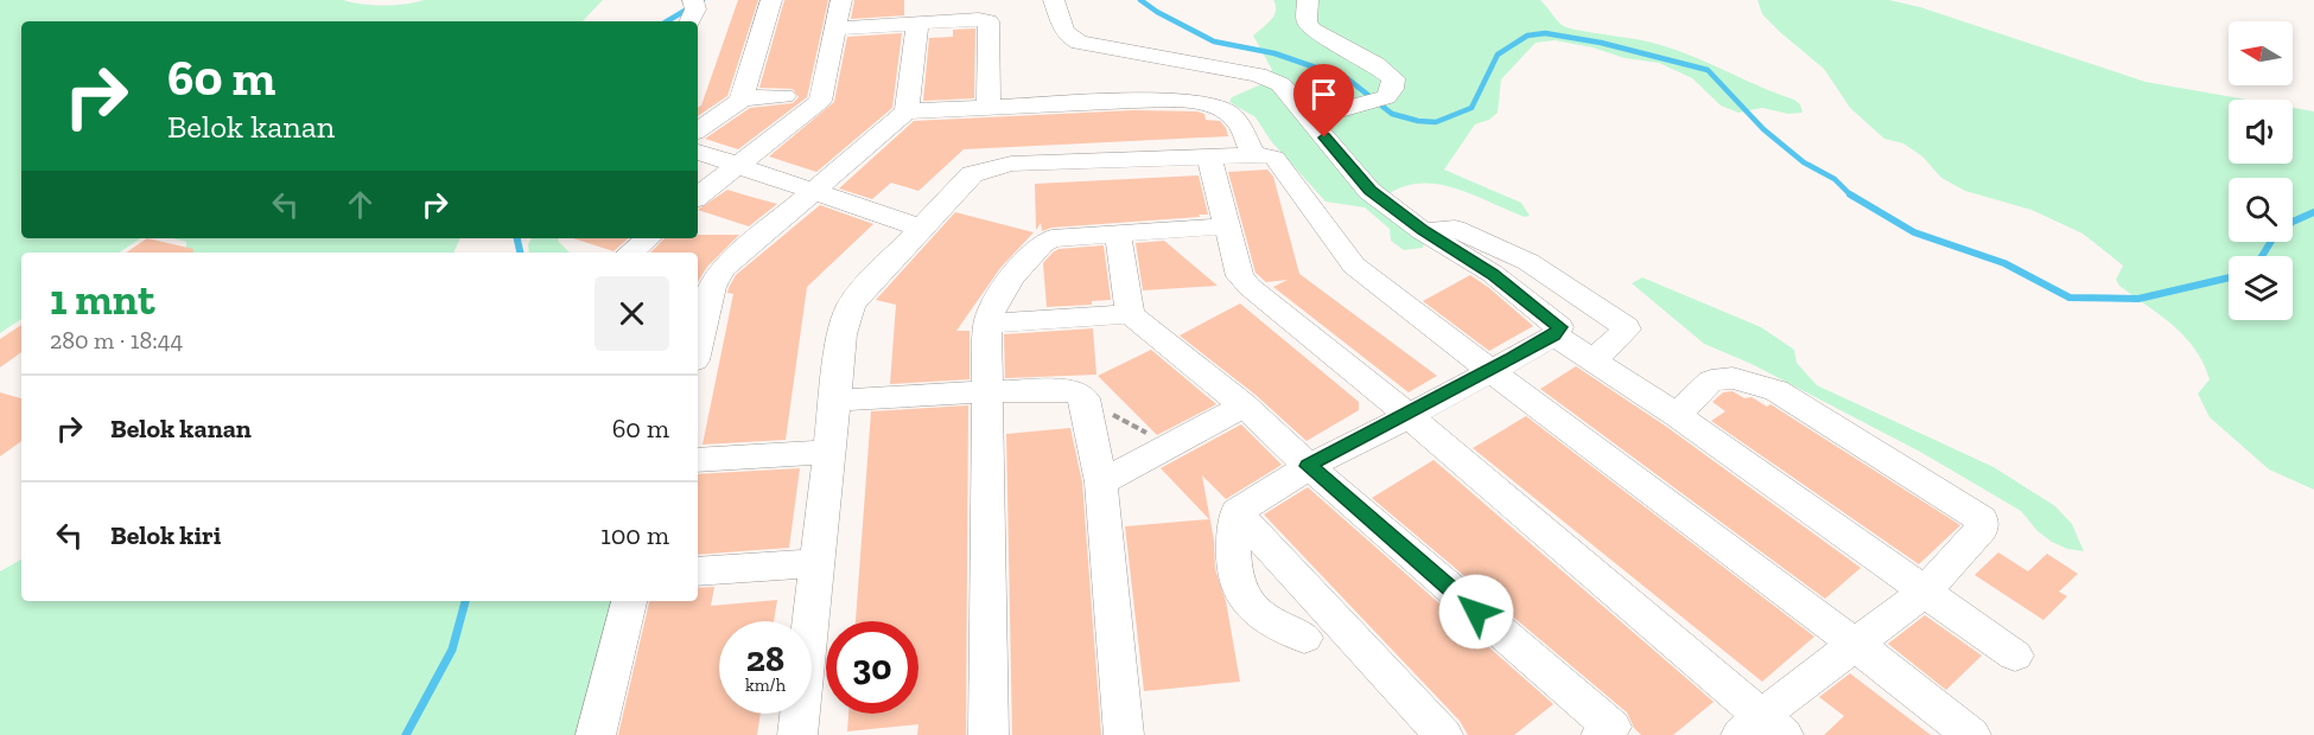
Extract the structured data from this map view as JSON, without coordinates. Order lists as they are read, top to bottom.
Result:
{
  "north": "left",
  "page": {
    "turn": ["60 m", "Belok kanan"],
    "heading": ["1 mnt", "280 m · 18:44"],
    "list": [
      {
        "name": "Belok kanan",
        "value": "60 m"
      },
      {
        "name": "Belok kiri",
        "value": "100 m"
      }
    ],
    "speed": "28 km/h",
    "limit": "30"
  }
}
